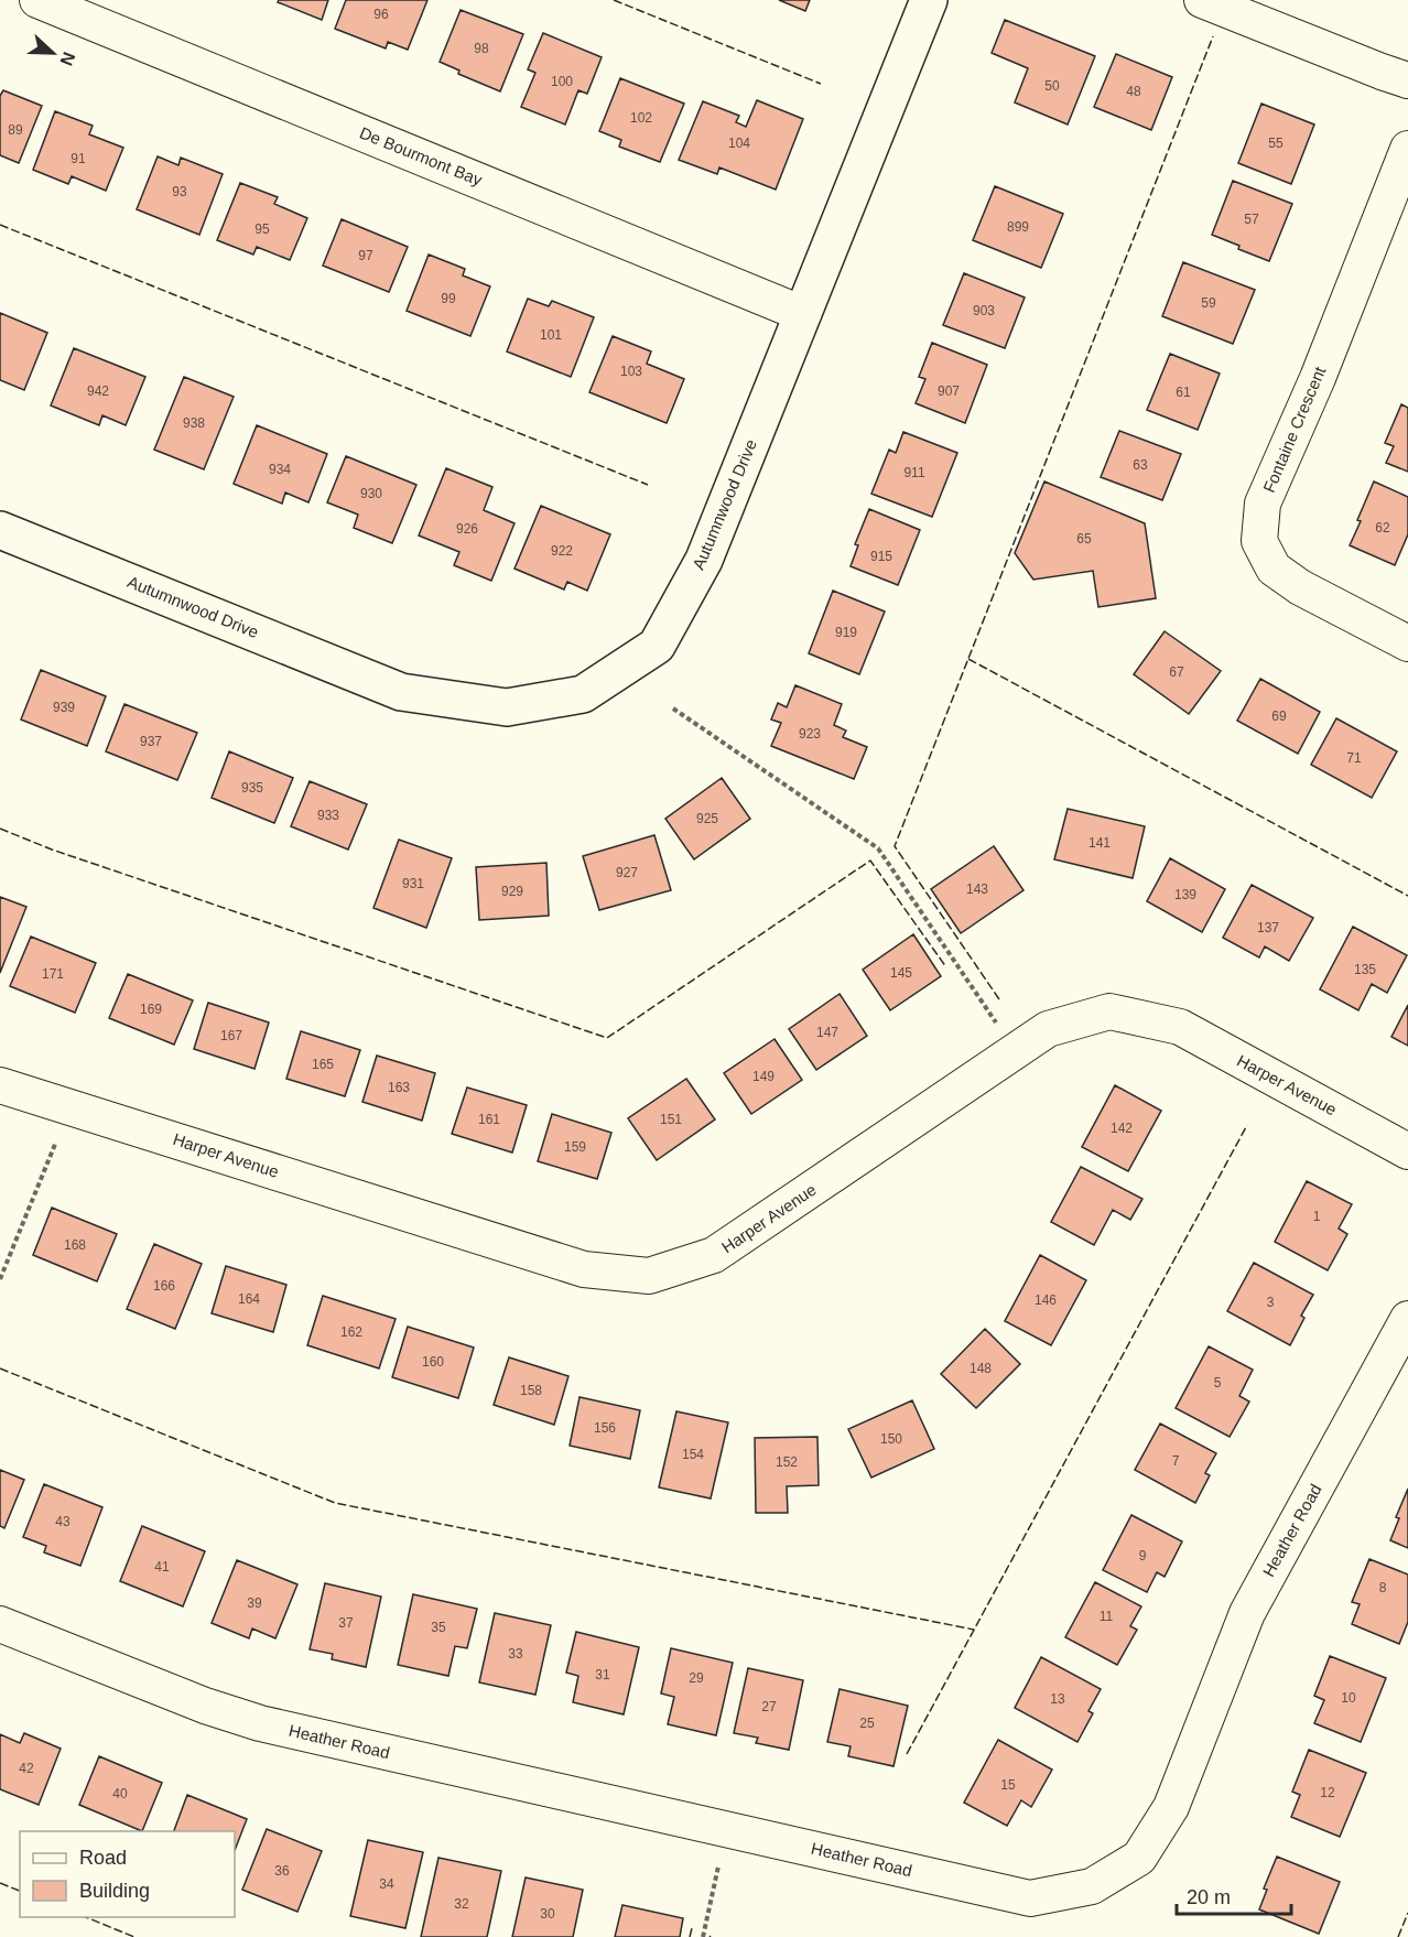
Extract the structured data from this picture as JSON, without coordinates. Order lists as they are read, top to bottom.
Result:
{
  "streets": {
    "street": [
      "De Bourmont Bay",
      "Fontaine Crescent",
      "Autumnwood Drive",
      "Harper Avenue",
      "Heather Road"
    ]
  },
  "crossings": [
    ["De Bourmont Bay", "Autumnwood Drive"]
  ],
  "house_numbers": [
    "96",
    "98",
    "100",
    "50",
    "48",
    "102",
    "89",
    "104",
    "55",
    "91",
    "93",
    "57",
    "899",
    "95",
    "97",
    "99",
    "59",
    "903",
    "101",
    "103",
    "942",
    "907",
    "61",
    "938",
    "63",
    "934",
    "911",
    "930",
    "62",
    "926",
    "65",
    "922",
    "915",
    "919",
    "67",
    "939",
    "69",
    "923",
    "937",
    "71",
    "935",
    "933",
    "925",
    "141",
    "927",
    "931",
    "143",
    "929",
    "139",
    "137",
    "135",
    "145",
    "171",
    "169",
    "147",
    "167",
    "165",
    "149",
    "163",
    "161",
    "151",
    "142",
    "159",
    "1",
    "168",
    "166",
    "164",
    "146",
    "3",
    "162",
    "160",
    "148",
    "5",
    "158",
    "156",
    "150",
    "154",
    "7",
    "152",
    "43",
    "9",
    "41",
    "8",
    "39",
    "11",
    "37",
    "35",
    "33",
    "31",
    "29",
    "10",
    "13",
    "27",
    "25",
    "42",
    "15",
    "12",
    "40",
    "36",
    "34",
    "32",
    "30"
  ],
  "legend": ["Road", "Building"],
  "scale_bar": "20 m",
  "north": "right"
}
